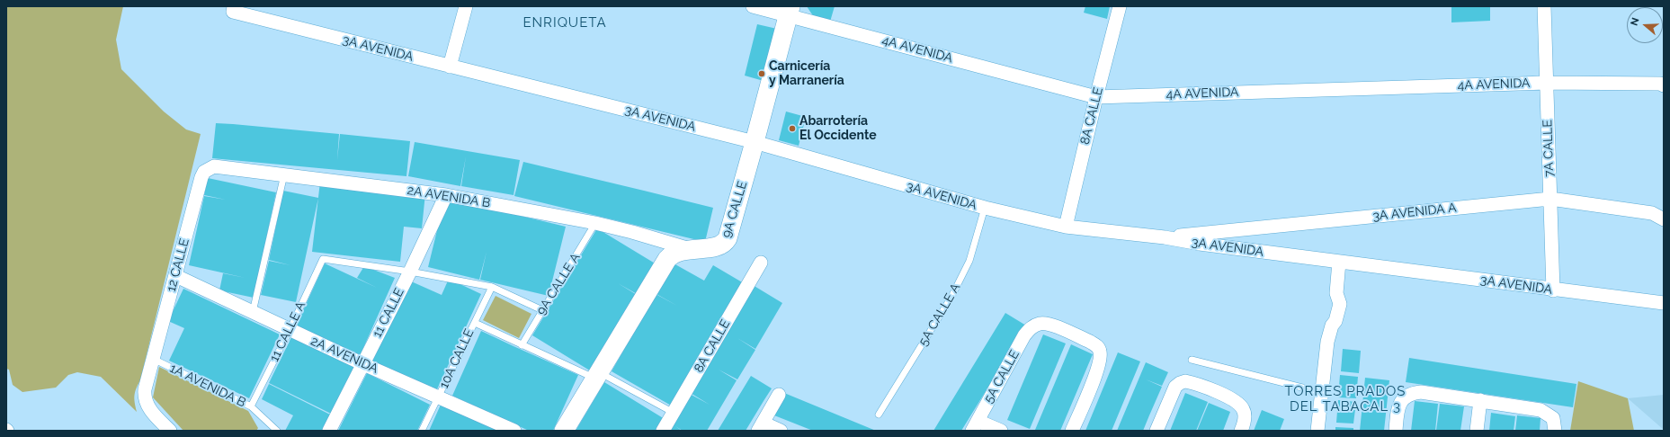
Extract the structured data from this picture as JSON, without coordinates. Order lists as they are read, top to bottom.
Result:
{
  "streets": {
    "main road": ["9A CALLE"],
    "street": [
      "3A AVENIDA",
      "4A AVENIDA",
      "8A CALLE",
      "7A CALLE",
      "2A AVENIDA B",
      "3A AVENIDA A",
      "12 CALLE",
      "11 CALLE",
      "2A AVENIDA",
      "5A CALLE"
    ],
    "lane": [
      "9A CALLE A",
      "5A CALLE A",
      "11 CALLE A",
      "10A CALLE",
      "1A AVENIDA B"
    ]
  },
  "crossings": [
    ["3A AVENIDA", "8A CALLE"],
    ["3A AVENIDA", "7A CALLE"],
    ["3A AVENIDA", "9A CALLE"],
    ["3A AVENIDA", "3A AVENIDA A"],
    ["3A AVENIDA", "5A CALLE A"],
    ["4A AVENIDA", "8A CALLE"],
    ["4A AVENIDA", "7A CALLE"],
    ["4A AVENIDA", "9A CALLE"],
    ["7A CALLE", "3A AVENIDA A"],
    ["2A AVENIDA B", "9A CALLE"],
    ["2A AVENIDA B", "12 CALLE"],
    ["2A AVENIDA B", "9A CALLE A"],
    ["2A AVENIDA B", "11 CALLE"],
    ["12 CALLE", "2A AVENIDA"],
    ["12 CALLE", "1A AVENIDA B"],
    ["11 CALLE", "11 CALLE A"],
    ["11 CALLE", "2A AVENIDA"],
    ["11 CALLE A", "2A AVENIDA"],
    ["11 CALLE A", "1A AVENIDA B"],
    ["2A AVENIDA", "10A CALLE"]
  ],
  "districts": ["ENRIQUETA", "TORRES PRADOS DEL TABACAL 3"],
  "places": ["Carnicería y Marranería", "Abarrotería El Occidente"],
  "north": "left"
}
